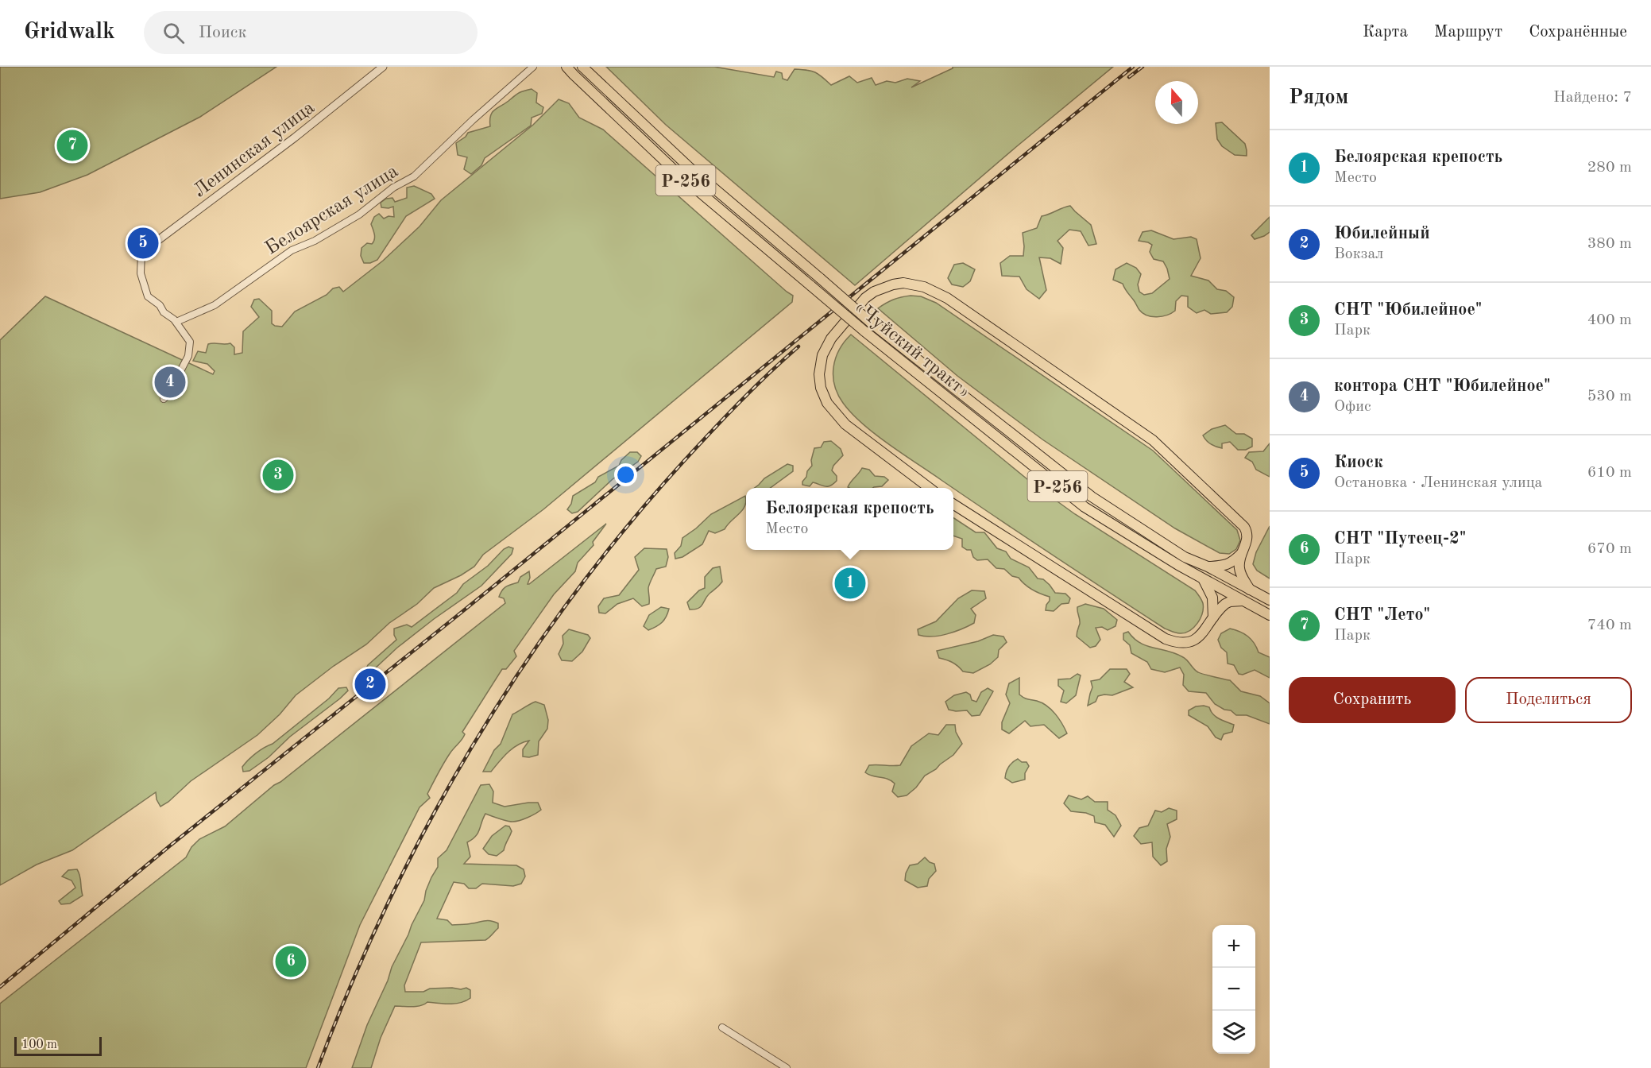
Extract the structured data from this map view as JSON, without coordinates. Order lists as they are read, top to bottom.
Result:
{
  "streets": {
    "highway": ["Р-256", "«Чуйский тракт»"],
    "street": ["Ленинская улица", "Белоярская улица"]
  },
  "scale_bar": "100 m",
  "north": "top",
  "page": {
    "header": "Gridwalk",
    "search": "Поиск",
    "nav": ["Карта", "Маршрут", "Сохранённые"],
    "heading": ["Рядом", "Найдено: 7"],
    "pins": [
      "7",
      "5",
      "4",
      "3",
      "1",
      "2",
      "6"
    ],
    "list": [
      {
        "mark": "1",
        "name": "Белоярская крепость",
        "note": "Место",
        "value": "280 m"
      },
      {
        "mark": "2",
        "name": "Юбилейный",
        "note": "Вокзал",
        "value": "380 m"
      },
      {
        "mark": "3",
        "name": "СНТ \"Юбилейное\"",
        "note": "Парк",
        "value": "400 m"
      },
      {
        "mark": "4",
        "name": "контора СНТ \"Юбилейное\"",
        "note": "Офис",
        "value": "530 m"
      },
      {
        "mark": "5",
        "name": "Киоск",
        "note": "Остановка · Ленинская улица",
        "value": "610 m"
      },
      {
        "mark": "6",
        "name": "СНТ \"Путеец-2\"",
        "note": "Парк",
        "value": "670 m"
      },
      {
        "mark": "7",
        "name": "СНТ \"Лето\"",
        "note": "Парк",
        "value": "740 m"
      }
    ],
    "popup": ["Белоярская крепость", "Место"],
    "buttons": ["Сохранить", "Поделиться"],
    "map_buttons": ["+", "−"],
    "scale": "100 m"
  }
}
